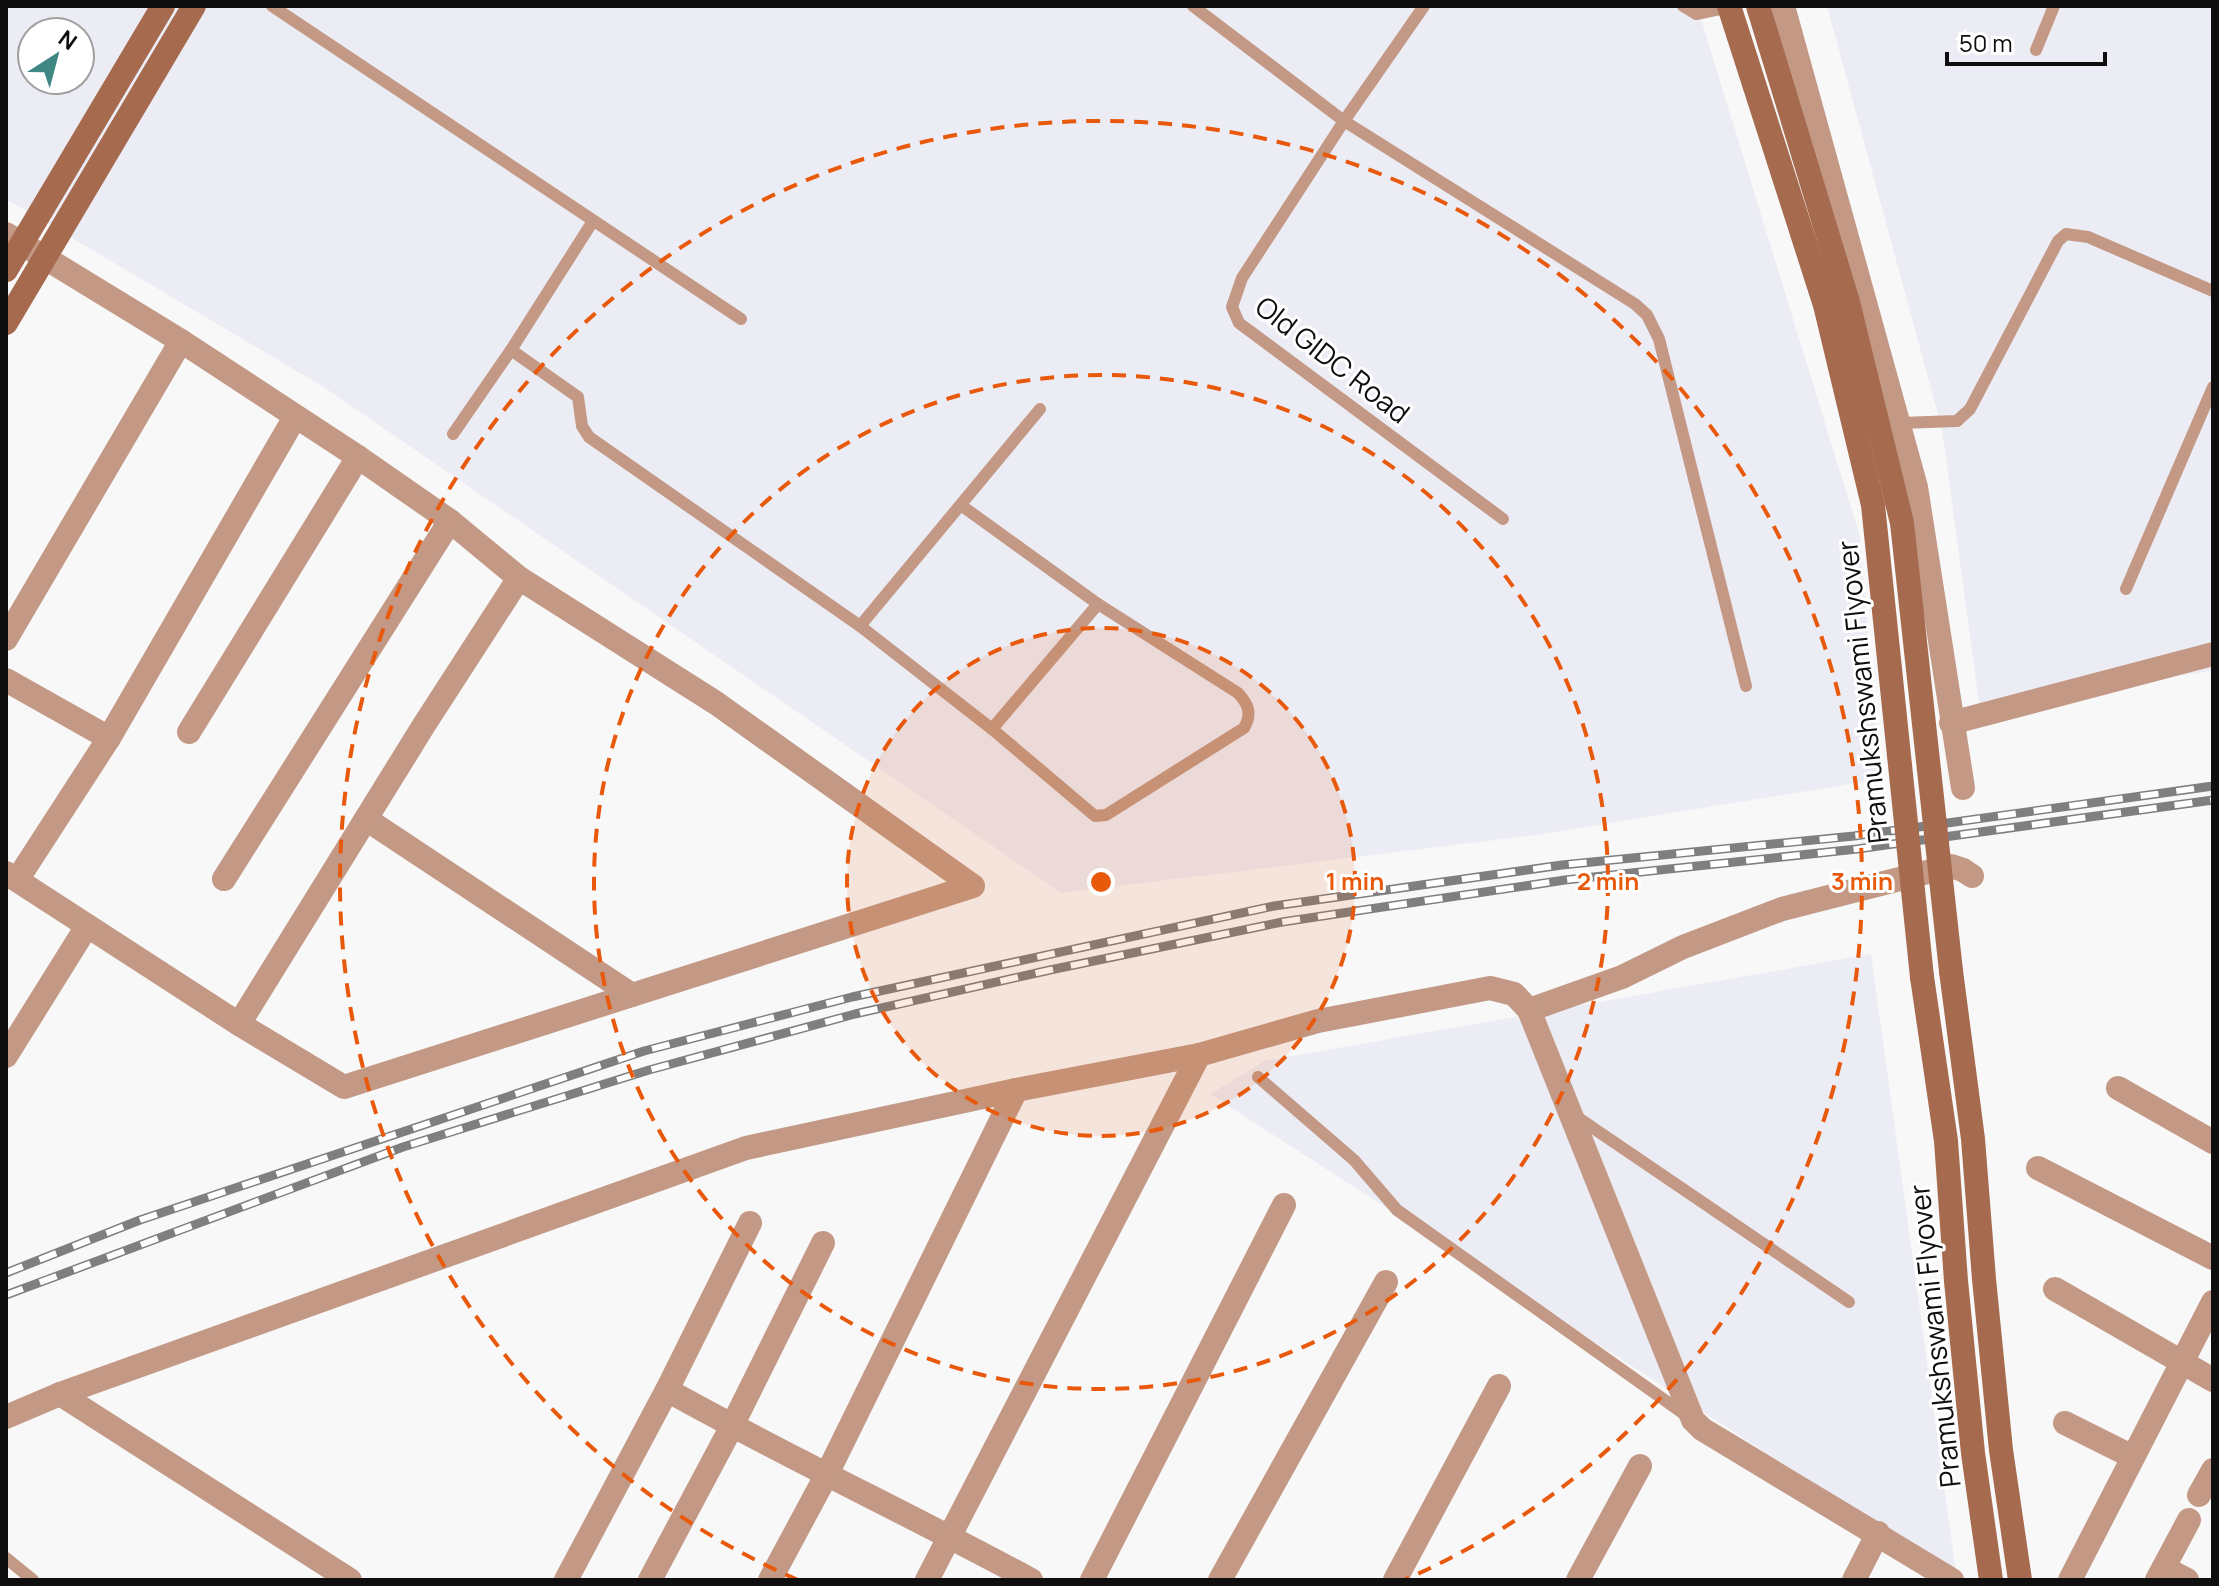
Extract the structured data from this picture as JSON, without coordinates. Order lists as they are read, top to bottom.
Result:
{
  "streets": {
    "main road": ["Pramukshswami Flyover"],
    "lane": ["Old GIDC Road"]
  },
  "scale_bar": "50 m",
  "north": "top right",
  "rings": ["1 min", "2 min", "3 min"]
}
